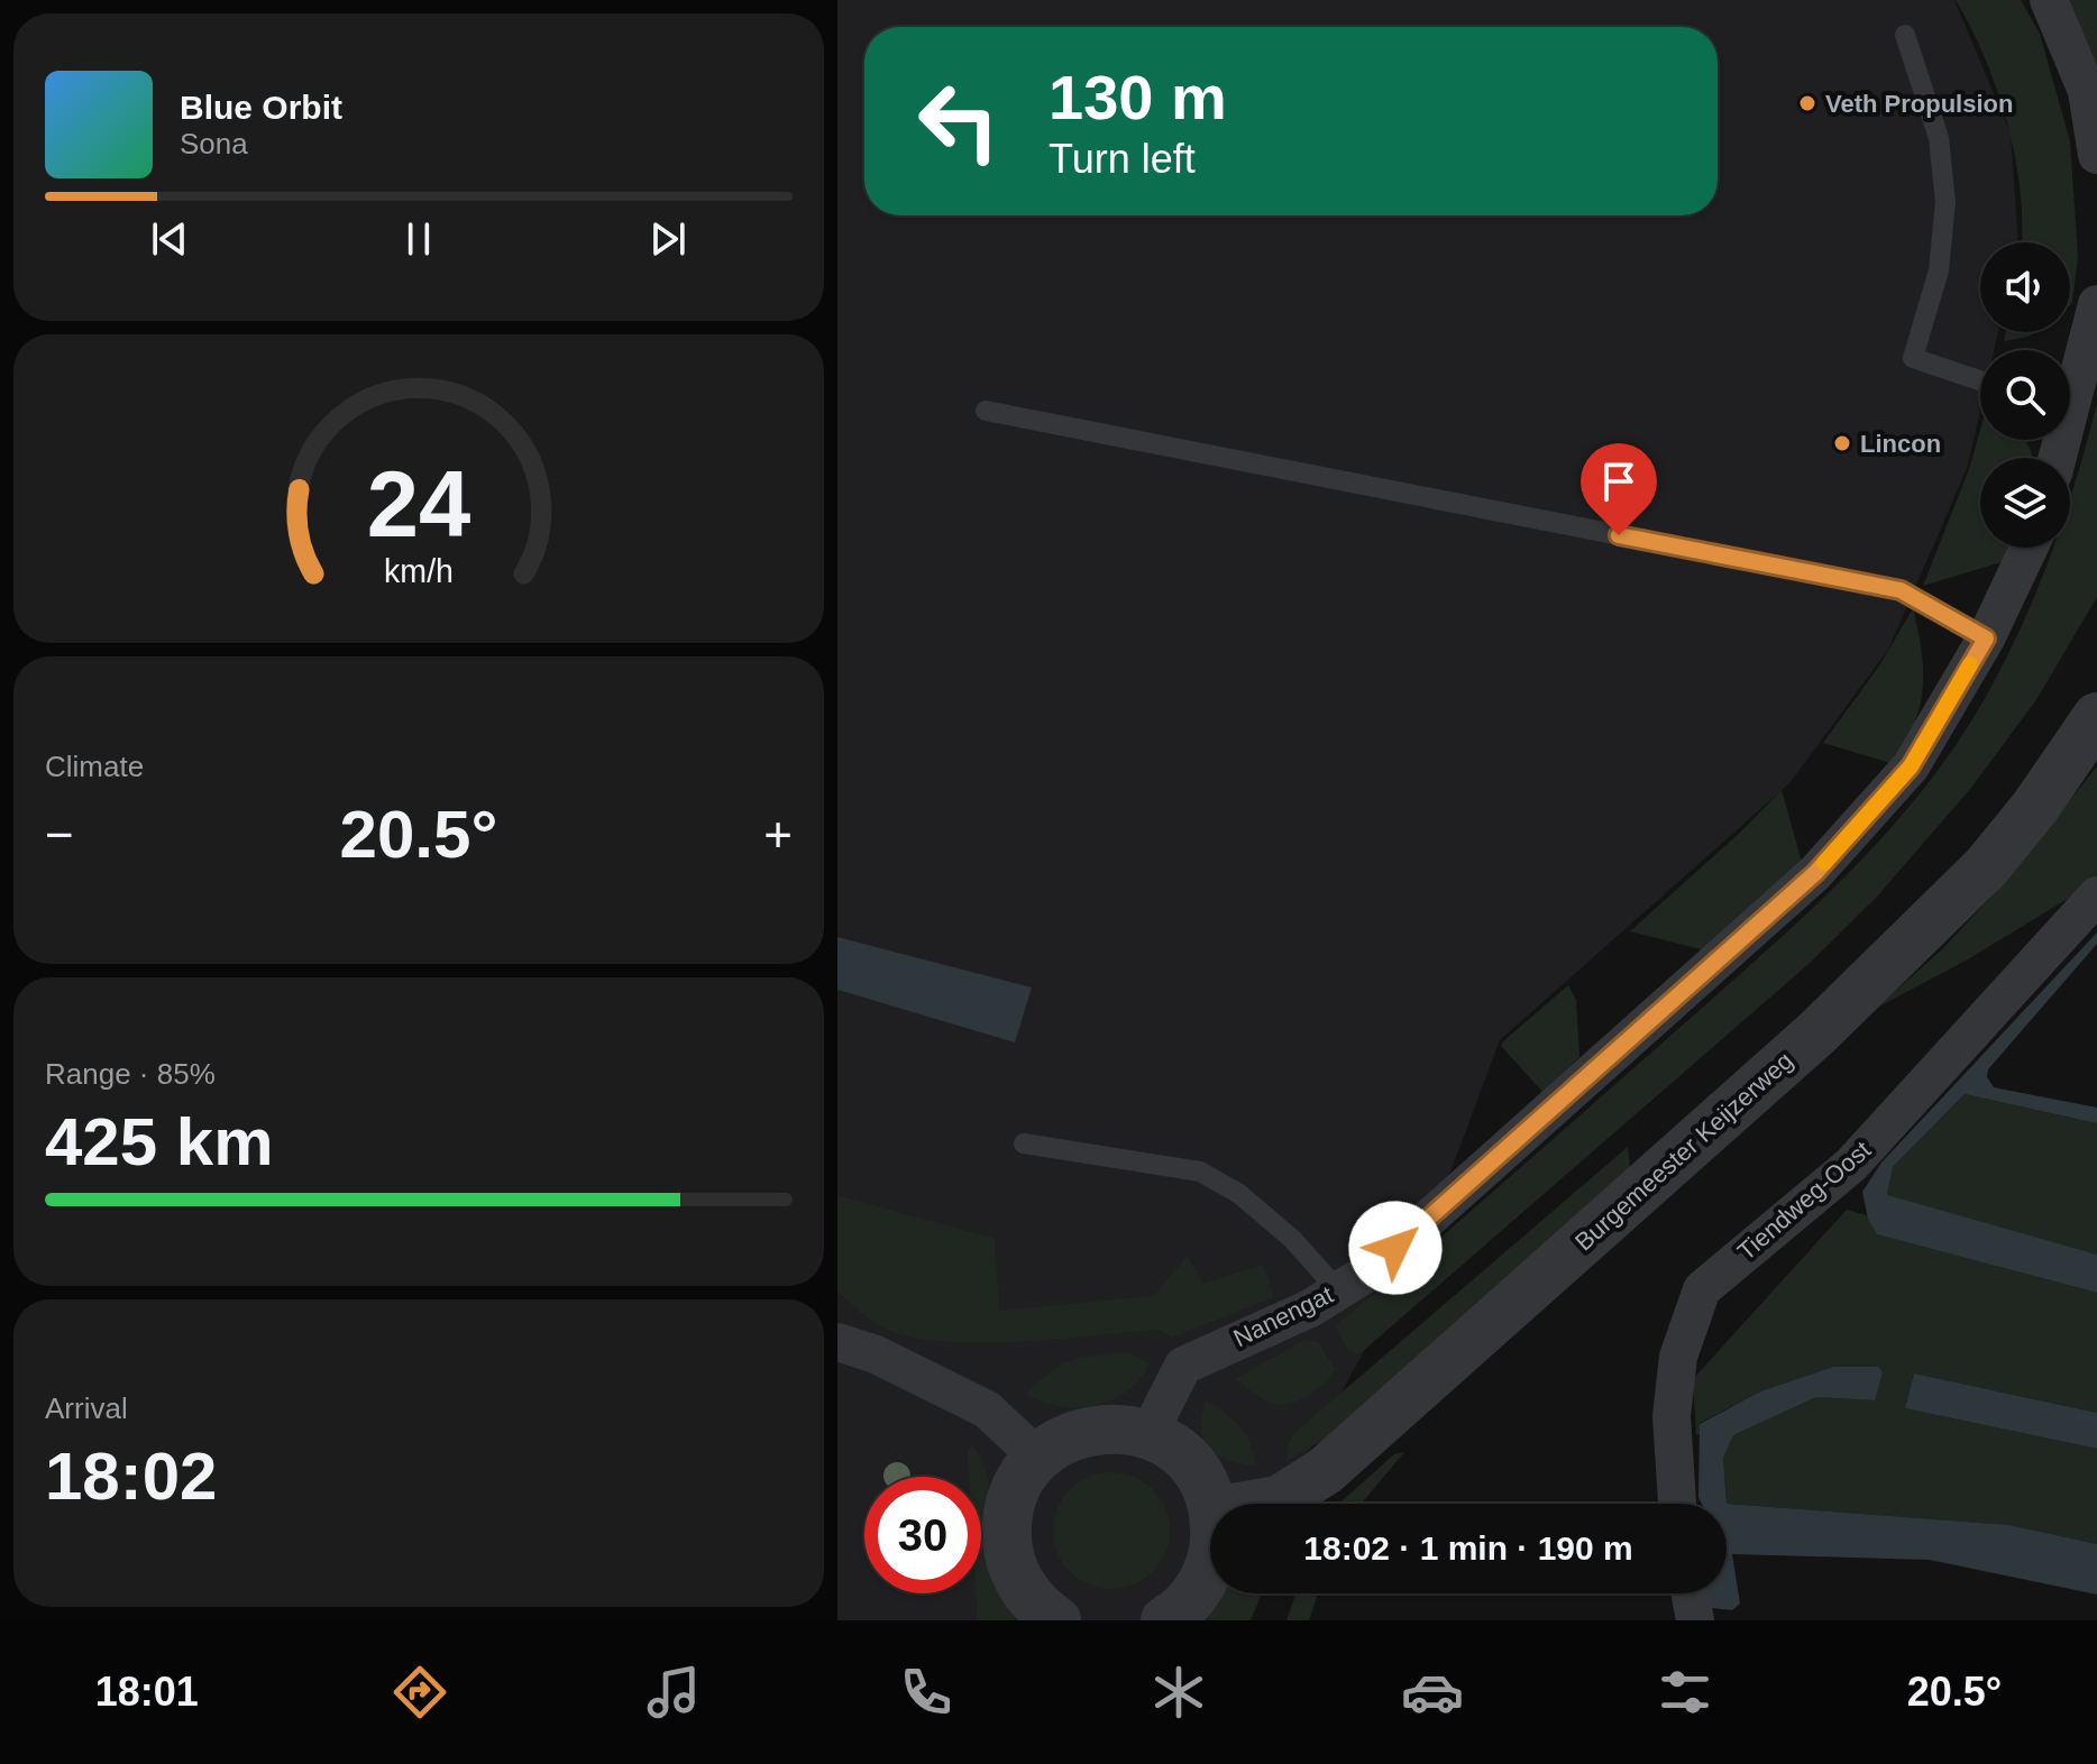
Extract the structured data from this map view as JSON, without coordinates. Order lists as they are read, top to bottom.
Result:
{
  "streets": {
    "street": ["Burgemeester Keijzerweg", "Tiendweg-Oost", "Nanengat"]
  },
  "places": ["Veth Propulsion", "Lincon"],
  "page": {
    "turn": ["130 m", "Turn left"],
    "song": ["Blue Orbit", "Sona"],
    "tile": [
      "Climate",
      ["Range · 85%", "425 km"],
      ["Arrival", "18:02"]
    ],
    "heat": ["−", "20.5°", "+"],
    "limit": "30",
    "trip": "18:02 · 1 min · 190 m",
    "tabs": ["18:01", "20.5°"],
    "gauge": ["24", "km/h"]
  }
}
